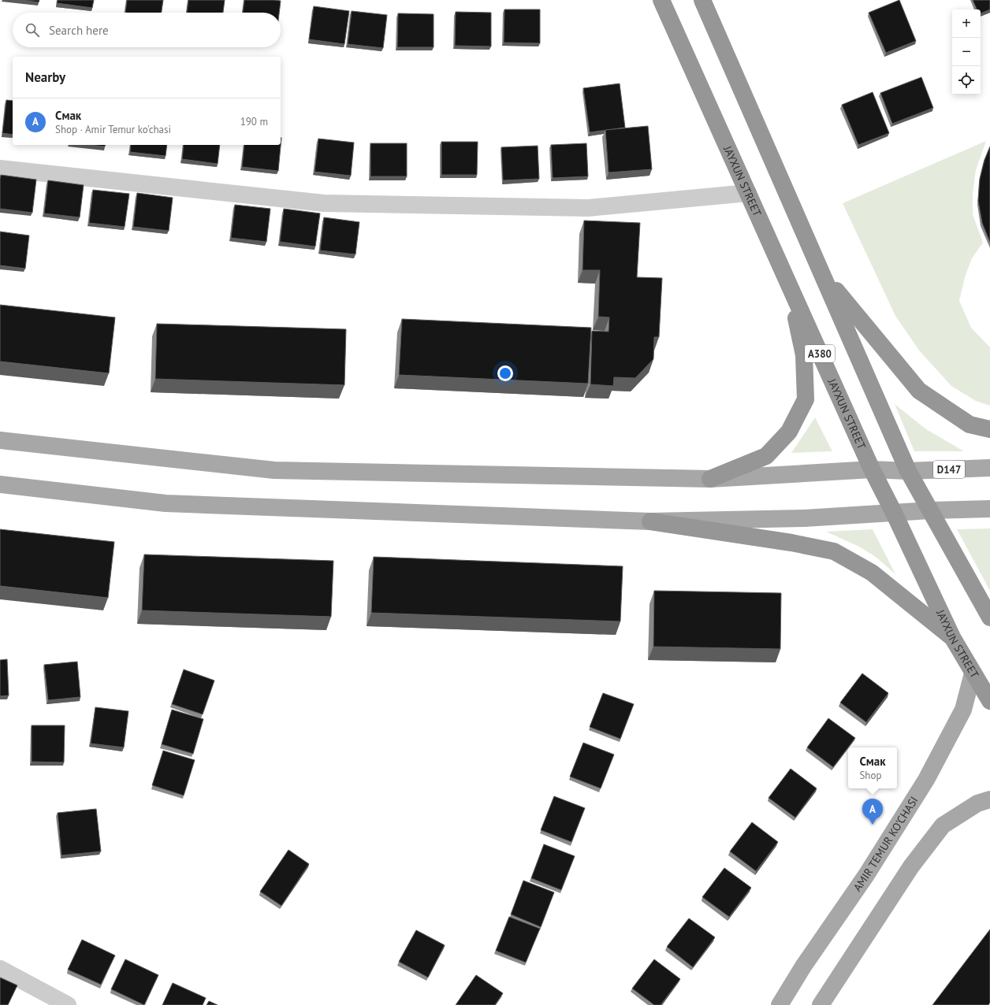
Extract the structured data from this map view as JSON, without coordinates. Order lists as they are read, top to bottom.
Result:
{
  "streets": {
    "highway": ["JAYXUN STREET", "A380"],
    "main road": ["D147", "AMIR TEMUR KO'CHASI"]
  },
  "crossings": [
    ["JAYXUN STREET", "AMIR TEMUR KO'CHASI"]
  ],
  "page": {
    "map_buttons": ["+", "−"],
    "search": "Search here",
    "heading": "Nearby",
    "list": [
      {
        "mark": "A",
        "name": "Смак",
        "note": "Shop · Amir Temur ko'chasi",
        "value": "190 m"
      }
    ],
    "popup": ["Смак", "Shop"],
    "pins": "A"
  }
}
